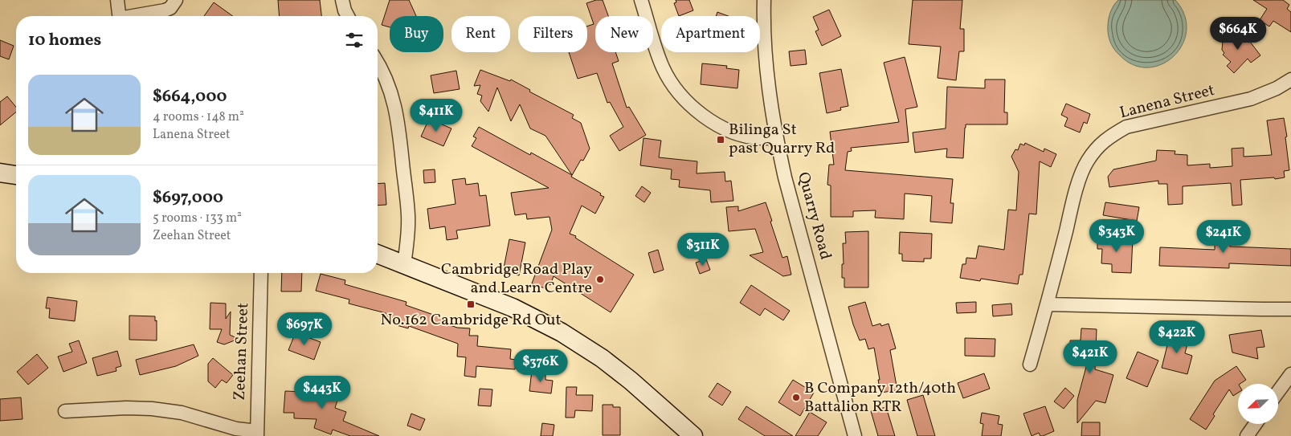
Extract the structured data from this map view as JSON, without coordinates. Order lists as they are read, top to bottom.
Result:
{
  "streets": {
    "street": ["Lanena Street", "Quarry Road", "Zeehan Street"]
  },
  "places": {
    "transit": ["Bilinga St past Quarry Rd", "No.162 Cambridge Rd Out"],
    "other": ["Cambridge Road Play and Learn Centre", "B Company 12th/40th Battalion RTR"]
  },
  "north": "bottom left",
  "page": {
    "chip": [
      "Buy",
      "Rent",
      "Filters",
      "New",
      "Apartment"
    ],
    "heading": "10 homes",
    "price": [
      "$664K",
      "$411K",
      "$343K",
      "$241K",
      "$311K",
      "$697K",
      "$422K",
      "$421K",
      "$376K",
      "$443K"
    ],
    "list": [
      {
        "name": "$664,000",
        "note": "4 rooms · 148 m² · Lanena Street"
      },
      {
        "name": "$697,000",
        "note": "5 rooms · 133 m² · Zeehan Street"
      }
    ]
  }
}
